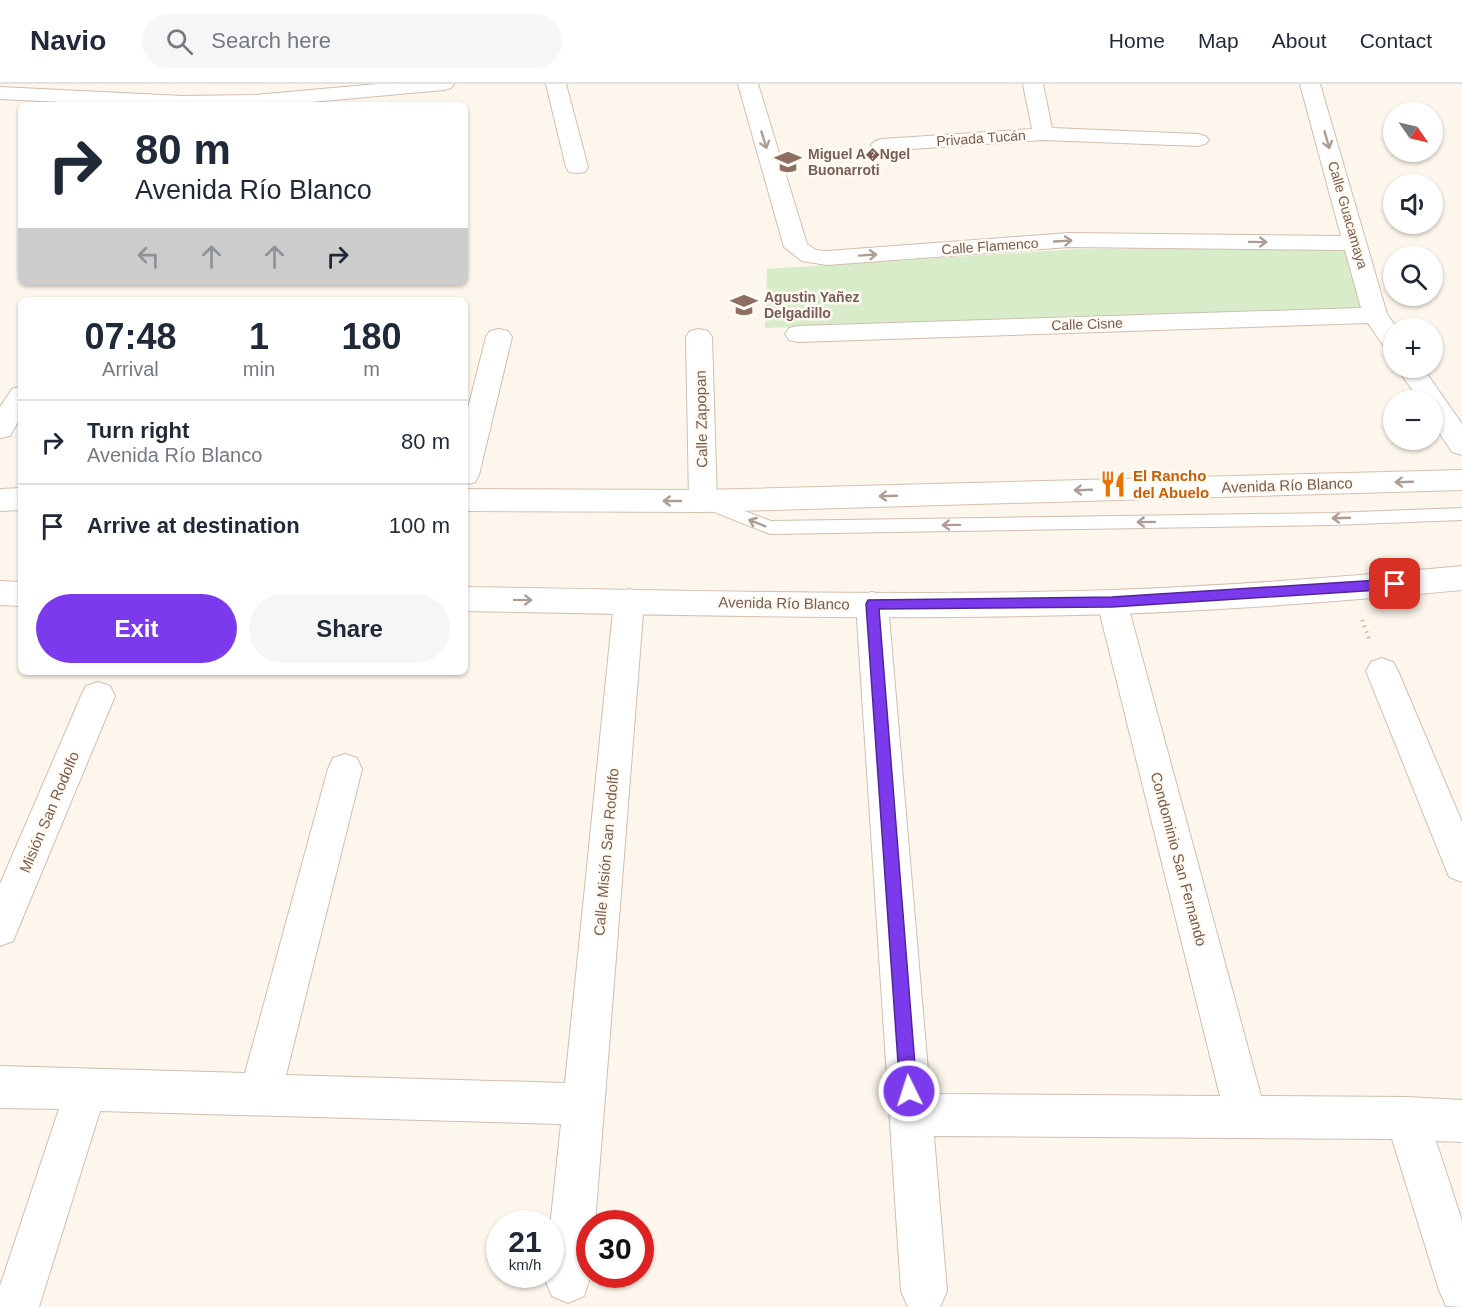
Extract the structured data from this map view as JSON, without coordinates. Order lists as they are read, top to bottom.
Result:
{
  "streets": {
    "street": [
      "Privada Tucán",
      "Calle Guacamaya",
      "Calle Flamenco",
      "Calle Cisne",
      "Calle Zapopan",
      "Avenida Río Blanco",
      "Misión San Rodolfo",
      "Calle Misión San Rodolfo",
      "Condominio San Fernando"
    ]
  },
  "crossings": [
    ["Calle Guacamaya", "Calle Flamenco"],
    ["Calle Guacamaya", "Calle Cisne"],
    ["Calle Zapopan", "Avenida Río Blanco"],
    ["Avenida Río Blanco", "Calle Misión San Rodolfo"],
    ["Avenida Río Blanco", "Condominio San Fernando"]
  ],
  "one_way": ["Calle Guacamaya", "Calle Flamenco"],
  "places": {
    "school or university": ["Miguel A�Ngel Buonarroti", "Agustin Yañez Delgadillo"],
    "restaurant": ["El Rancho del Abuelo"]
  },
  "north": "bottom right",
  "page": {
    "header": "Navio",
    "search": "Search here",
    "nav": [
      "Home",
      "Map",
      "About",
      "Contact"
    ],
    "map_buttons": ["+", "−"],
    "turn": ["80 m", "Avenida Río Blanco"],
    "eta": [
      "07:48",
      "Arrival",
      "1",
      "min",
      "180",
      "m"
    ],
    "list": [
      {
        "name": "Turn right",
        "note": "Avenida Río Blanco",
        "value": "80 m"
      },
      {
        "name": "Arrive at destination",
        "value": "100 m"
      }
    ],
    "buttons": ["Exit", "Share"],
    "speed": "21 km/h",
    "limit": "30"
  }
}
